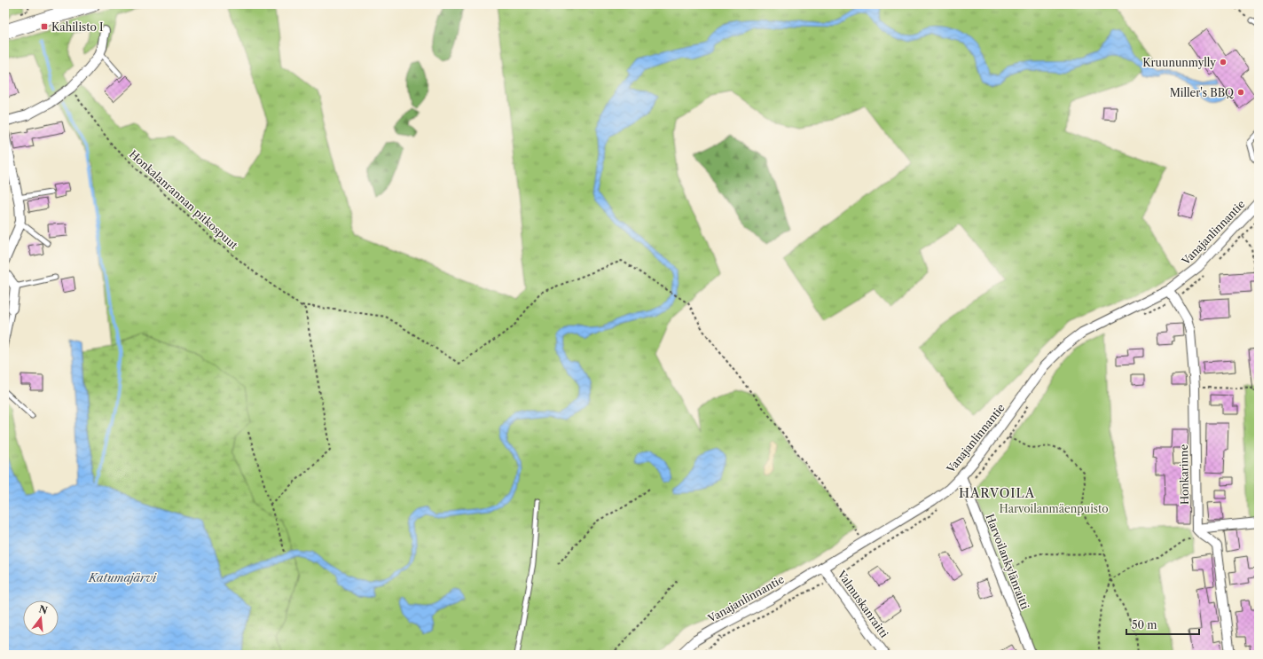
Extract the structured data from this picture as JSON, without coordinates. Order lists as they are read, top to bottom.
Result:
{
  "streets": {
    "street": [
      "Vanajanlinnantie",
      "Honkarinne",
      "Harvoilankylänraitti",
      "Valmuskanraitti"
    ],
    "path": ["Honkalanrannan pitkospuut"]
  },
  "crossings": [
    ["Honkalanrannan pitkospuut", "Vanajanlinnantie"],
    ["Vanajanlinnantie", "Honkarinne"],
    ["Vanajanlinnantie", "Harvoilankylänraitti"],
    ["Vanajanlinnantie", "Valmuskanraitti"]
  ],
  "districts": ["HARVOILA"],
  "water": ["Katumajärvi"],
  "parks": ["Harvoilanmäenpuisto"],
  "places": {
    "transit": ["Kahilisto I"],
    "other": ["Kruununmylly", "Miller's BBQ"]
  },
  "scale_bar": "50 m",
  "north": "top"
}
